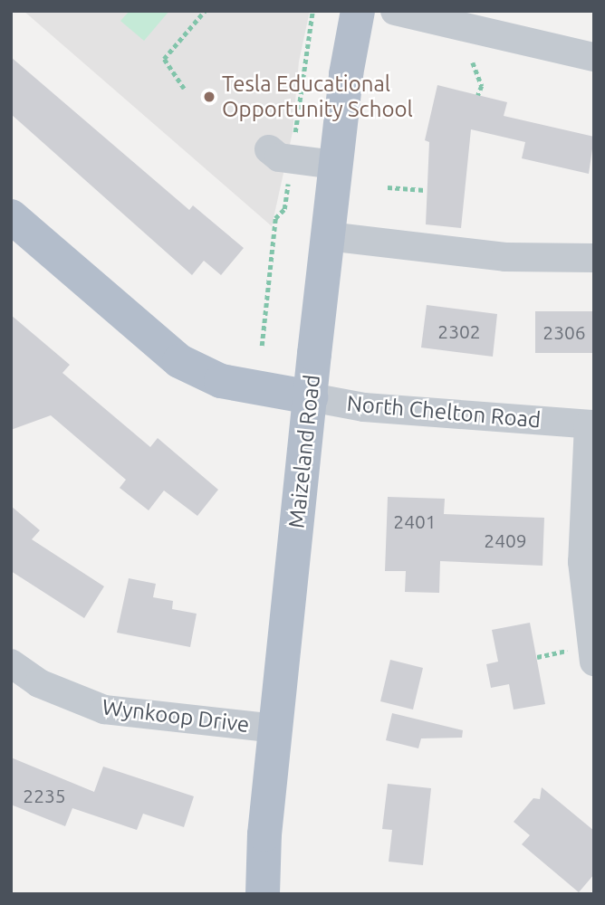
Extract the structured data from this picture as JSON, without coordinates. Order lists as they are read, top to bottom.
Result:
{
  "streets": {
    "main road": ["North Chelton Road", "Maizeland Road"],
    "street": ["Wynkoop Drive"]
  },
  "crossings": [
    ["North Chelton Road", "Maizeland Road"],
    ["Maizeland Road", "Wynkoop Drive"]
  ],
  "places": ["Tesla Educational Opportunity School"],
  "house_numbers": [
    "2302",
    "2306",
    "2401",
    "2409",
    "2235"
  ]
}
